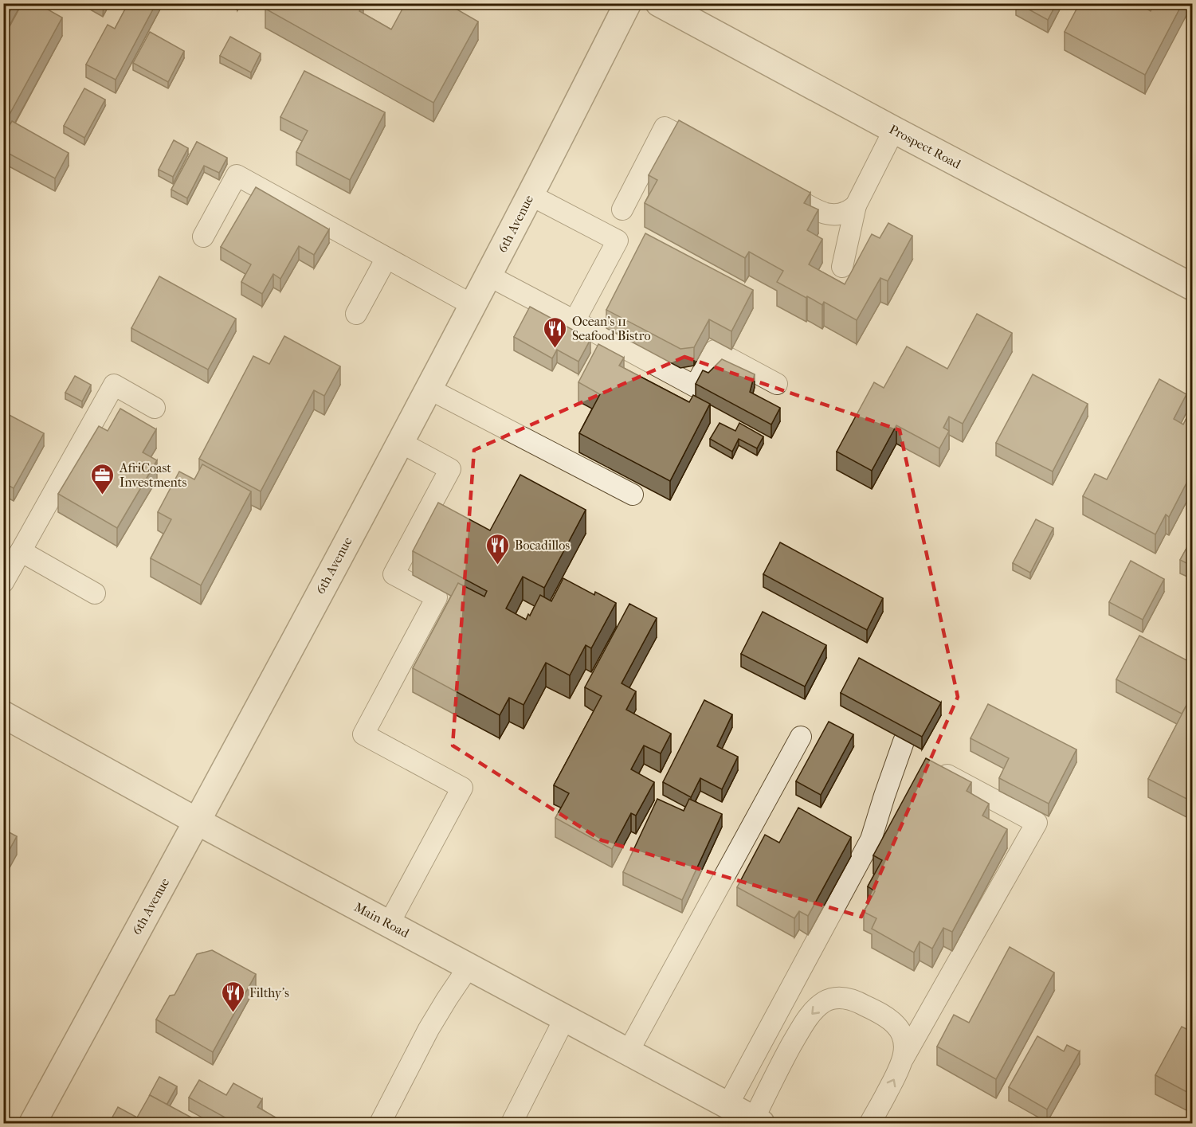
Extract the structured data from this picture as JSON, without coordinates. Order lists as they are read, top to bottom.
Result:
{
  "streets": {
    "street": ["Prospect Road", "6th Avenue", "Main Road"]
  },
  "crossings": [
    ["6th Avenue", "Main Road"]
  ],
  "places": {
    "restaurant": ["Ocean's 11 Seafood Bistro", "Bocadillos", "Filthy's"],
    "office": ["AfriCoast Investments"]
  }
}
